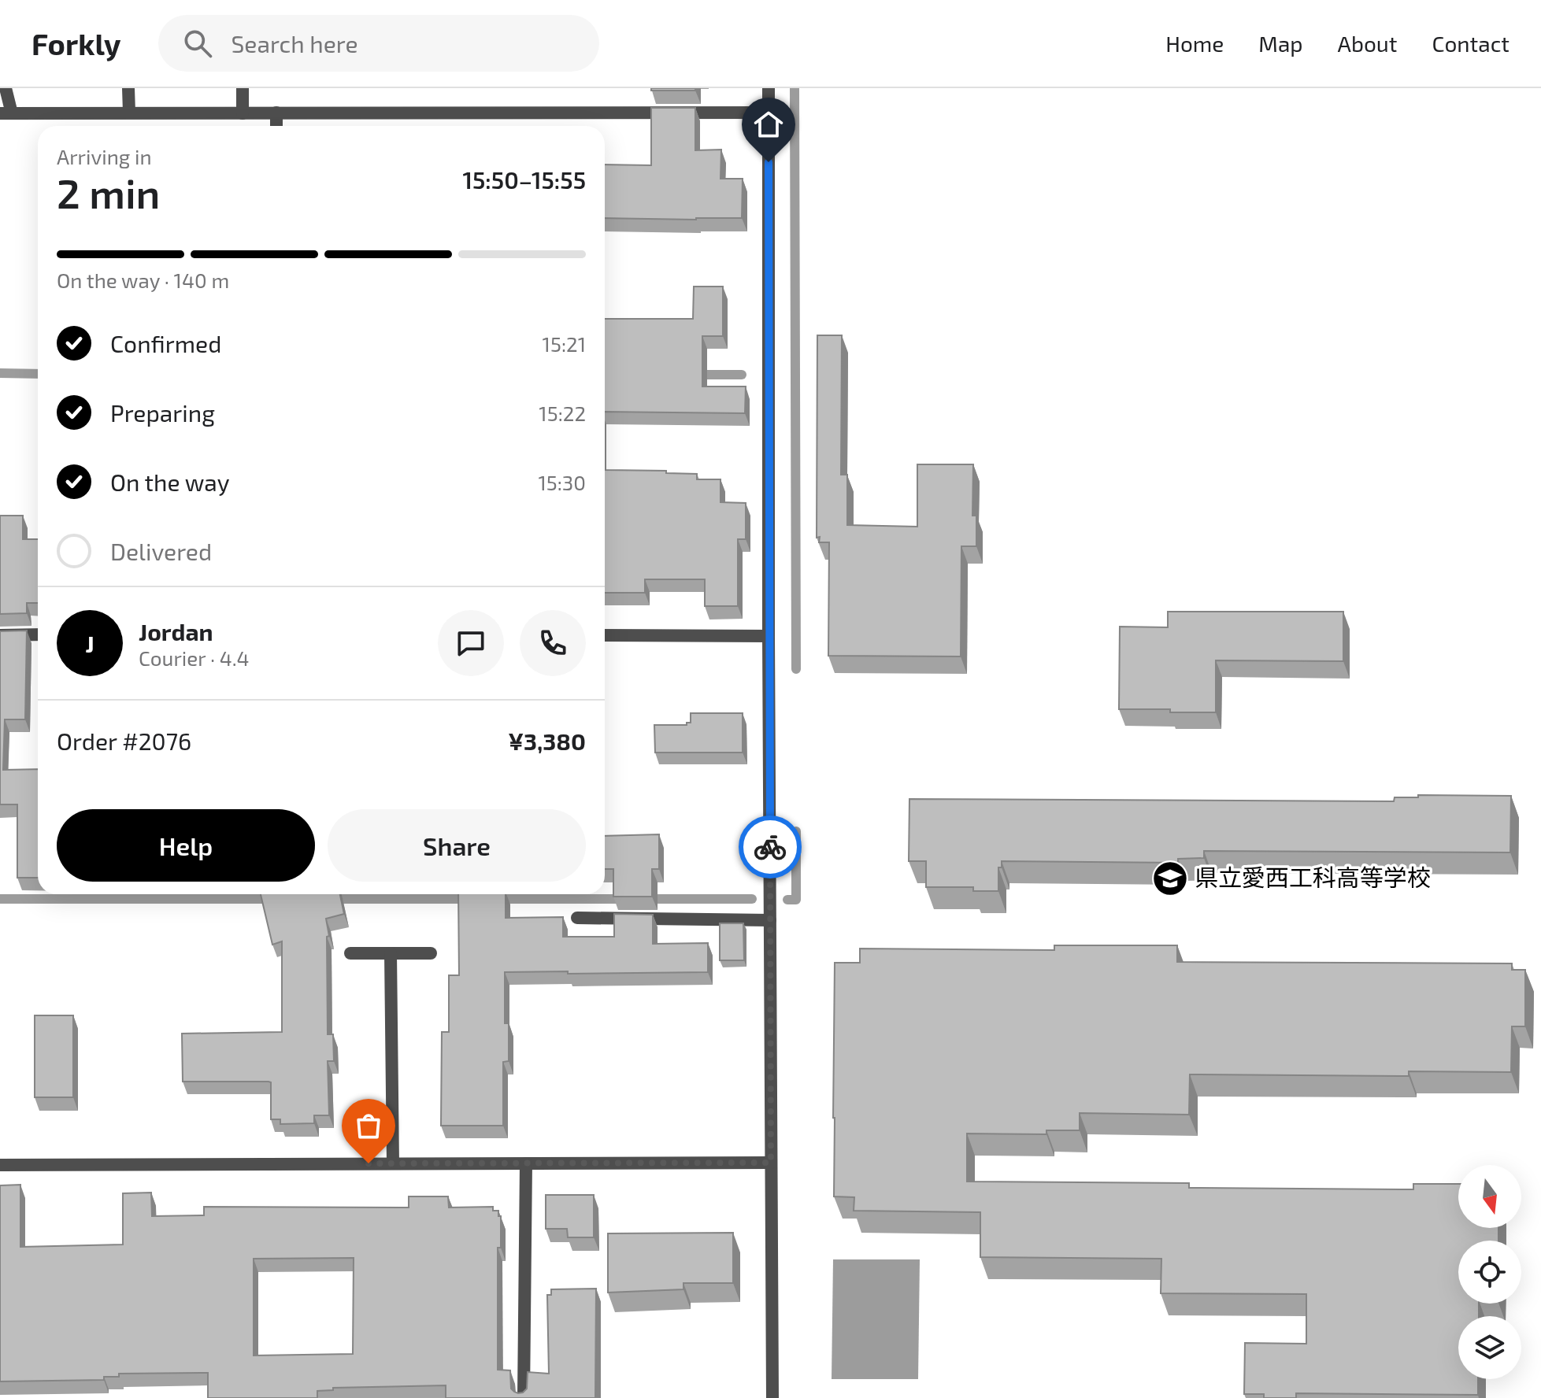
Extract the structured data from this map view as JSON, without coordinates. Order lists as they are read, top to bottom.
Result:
{
  "places": {
    "school or university": ["県立愛西工科高等学校"]
  },
  "north": "bottom",
  "page": {
    "header": "Forkly",
    "search": "Search here",
    "nav": [
      "Home",
      "Map",
      "About",
      "Contact"
    ],
    "heading": ["2 min", "Arriving in", "15:50–15:55"],
    "panel": [
      "Jordan",
      "Courier · 4.4",
      "Order #2076",
      "¥3,380"
    ],
    "bar": "On the way · 140 m",
    "list": [
      ["Confirmed", "15:21"],
      ["Preparing", "15:22"],
      ["On the way", "15:30"],
      "Delivered"
    ],
    "round": "J",
    "buttons": ["Help", "Share"]
  }
}
